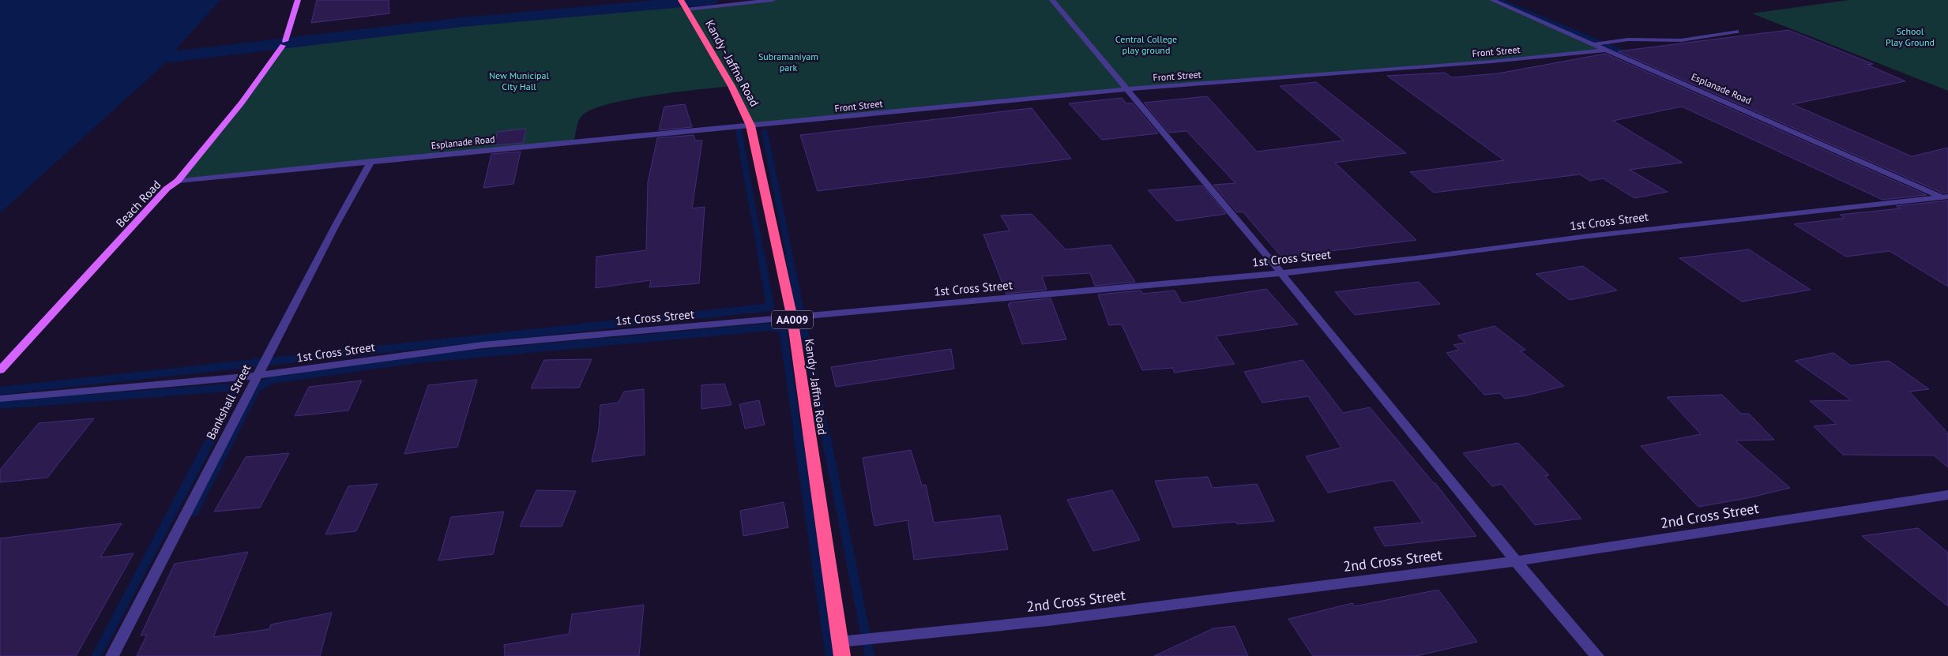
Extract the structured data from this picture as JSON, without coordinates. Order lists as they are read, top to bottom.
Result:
{
  "streets": {
    "highway": ["Kandy - Jaffna Road", "AA009"],
    "main road": ["Beach Road"],
    "street": [
      "Front Street",
      "Esplanade Road",
      "1st Cross Street",
      "Bankshall Street",
      "2nd Cross Street"
    ]
  },
  "crossings": [
    ["Front Street", "Kandy - Jaffna Road"],
    ["Front Street", "Esplanade Road"],
    ["Kandy - Jaffna Road", "Esplanade Road"],
    ["Kandy - Jaffna Road", "1st Cross Street"],
    ["Kandy - Jaffna Road", "2nd Cross Street"],
    ["Esplanade Road", "Beach Road"],
    ["Esplanade Road", "1st Cross Street"],
    ["Esplanade Road", "Bankshall Street"],
    ["1st Cross Street", "Bankshall Street"]
  ],
  "parks": [
    "School Play Ground",
    "Central College play ground",
    "Subramaniyam park",
    "New Municipal City Hall"
  ]
}
